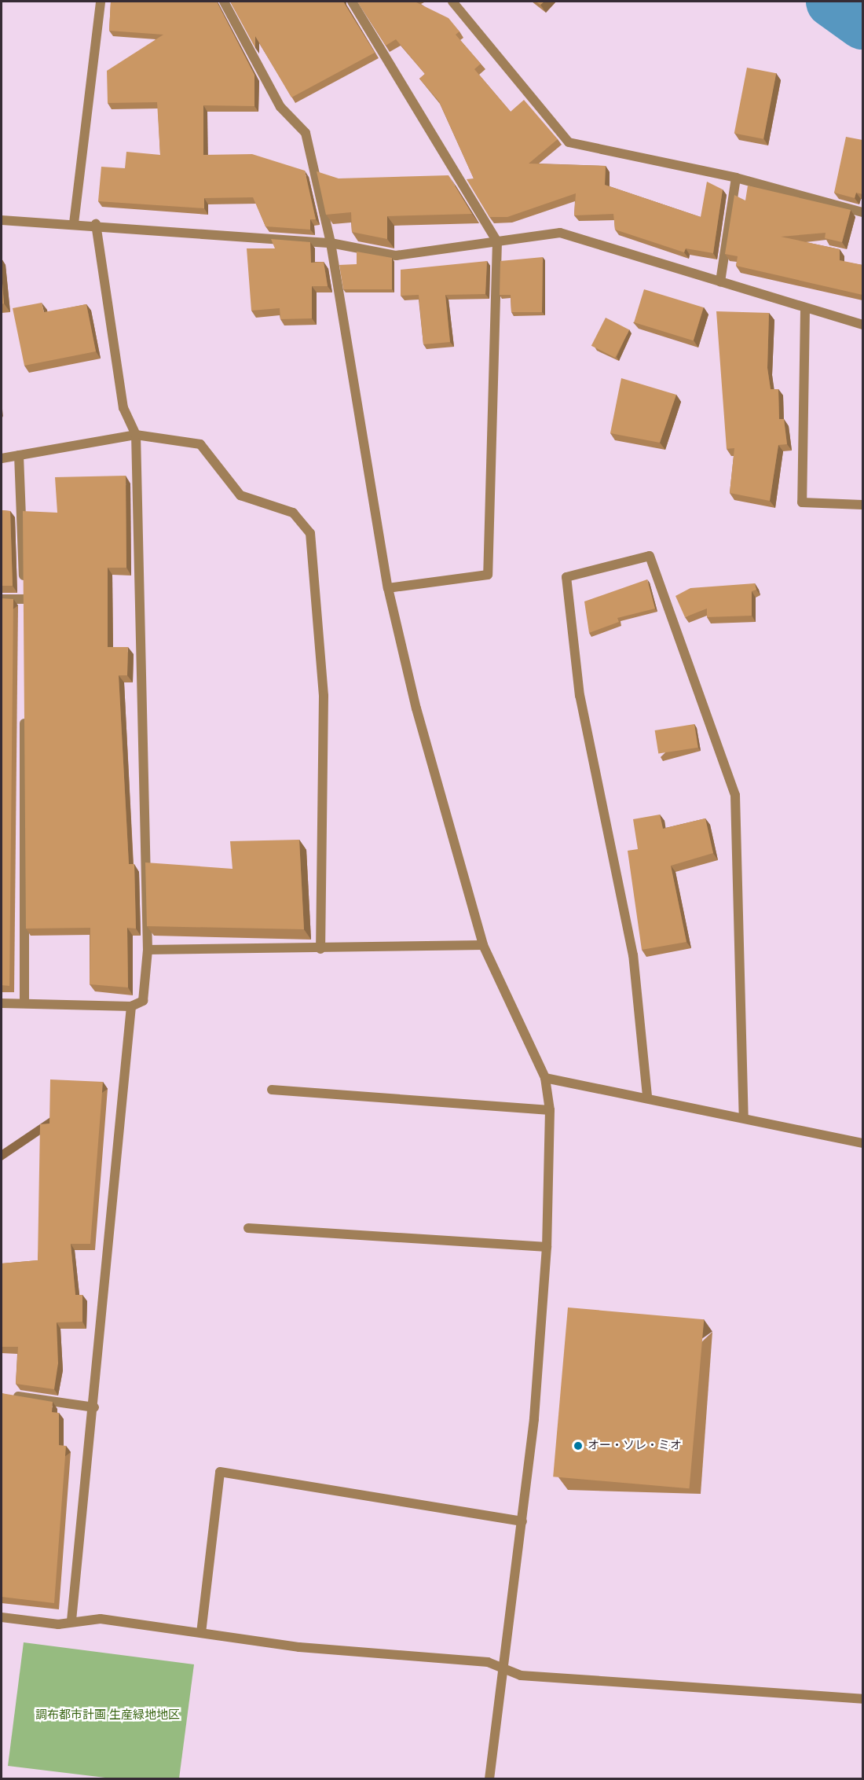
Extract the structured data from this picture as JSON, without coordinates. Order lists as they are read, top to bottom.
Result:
{
  "parks": ["調布都市計画 生産緑地地区"],
  "places": ["オー・ソレ・ミオ"]
}
